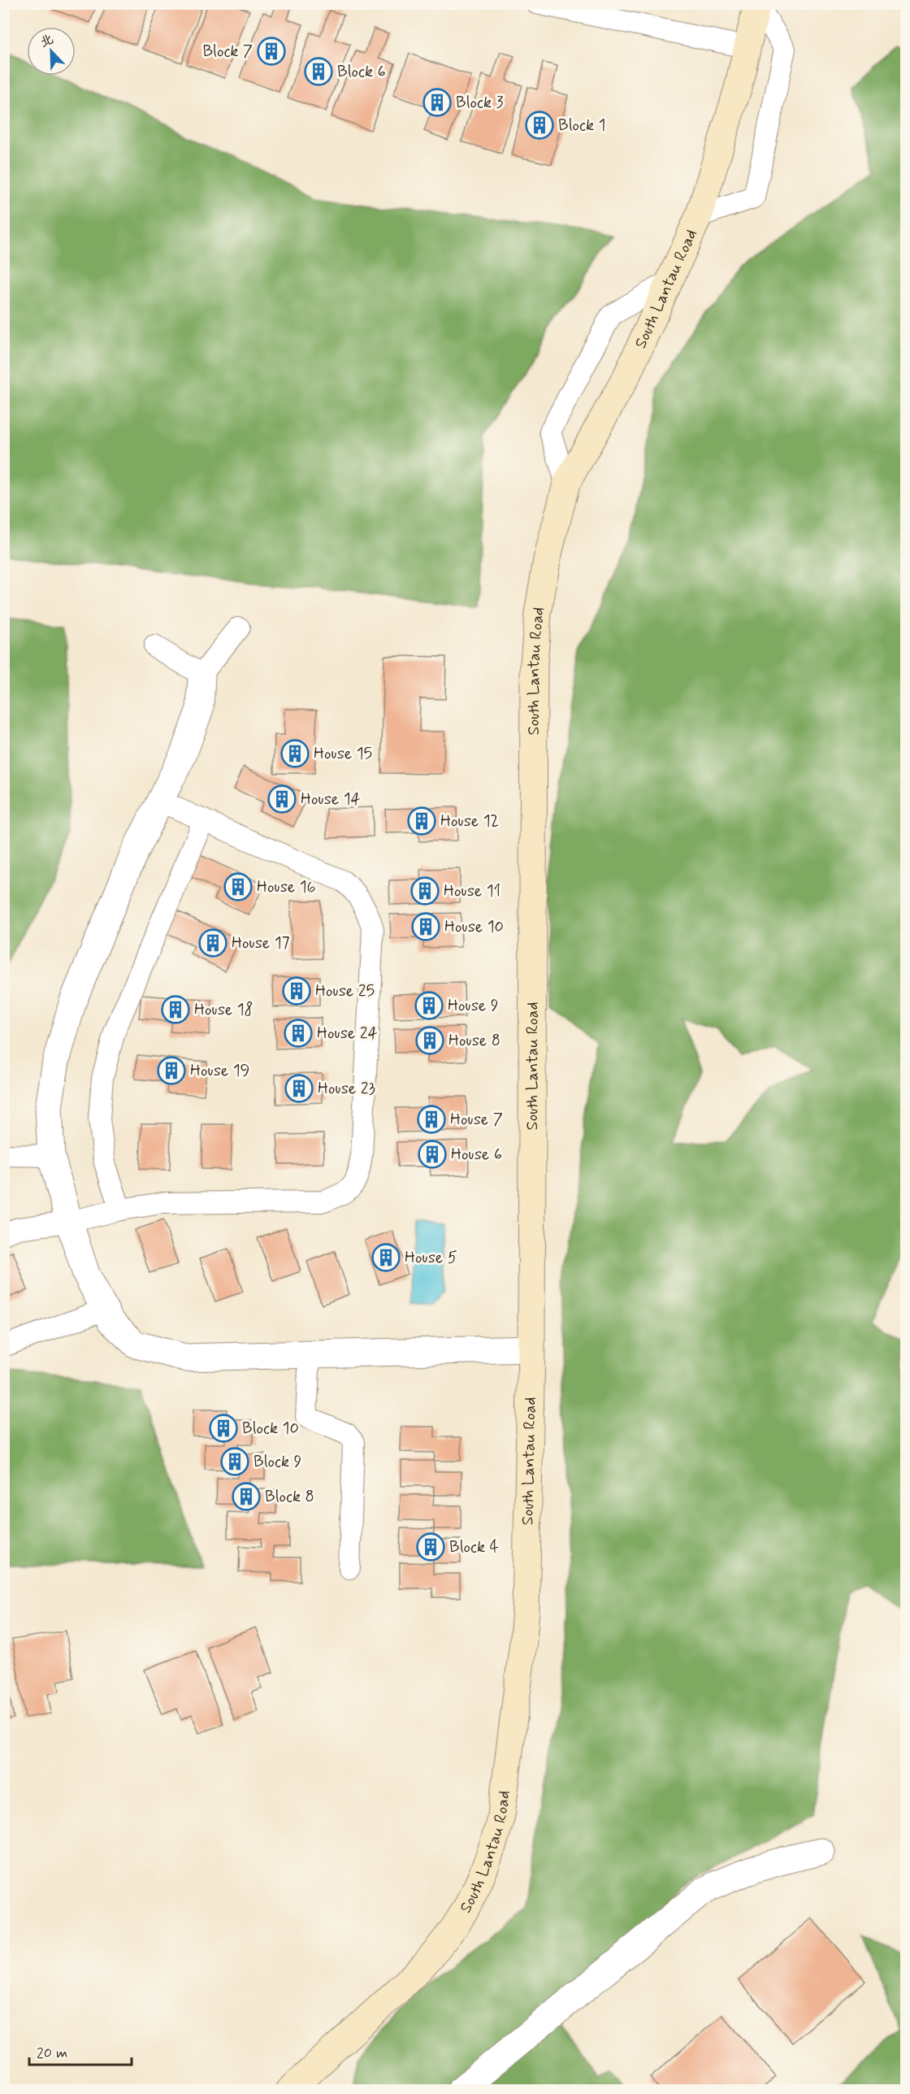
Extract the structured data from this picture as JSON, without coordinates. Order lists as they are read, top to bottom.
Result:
{
  "streets": {
    "main road": ["South Lantau Road"]
  },
  "places": {
    "building": [
      "Block 7",
      "Block 6",
      "Block 3",
      "Block 1",
      "House 15",
      "House 14",
      "House 12",
      "House 16",
      "House 11",
      "House 10",
      "House 17",
      "House 25",
      "House 9",
      "House 18",
      "House 24",
      "House 8",
      "House 19",
      "House 23",
      "House 7",
      "House 6",
      "House 5",
      "Block 10",
      "Block 9",
      "Block 8",
      "Block 4"
    ]
  },
  "scale_bar": "20 m",
  "north": "top left"
}
